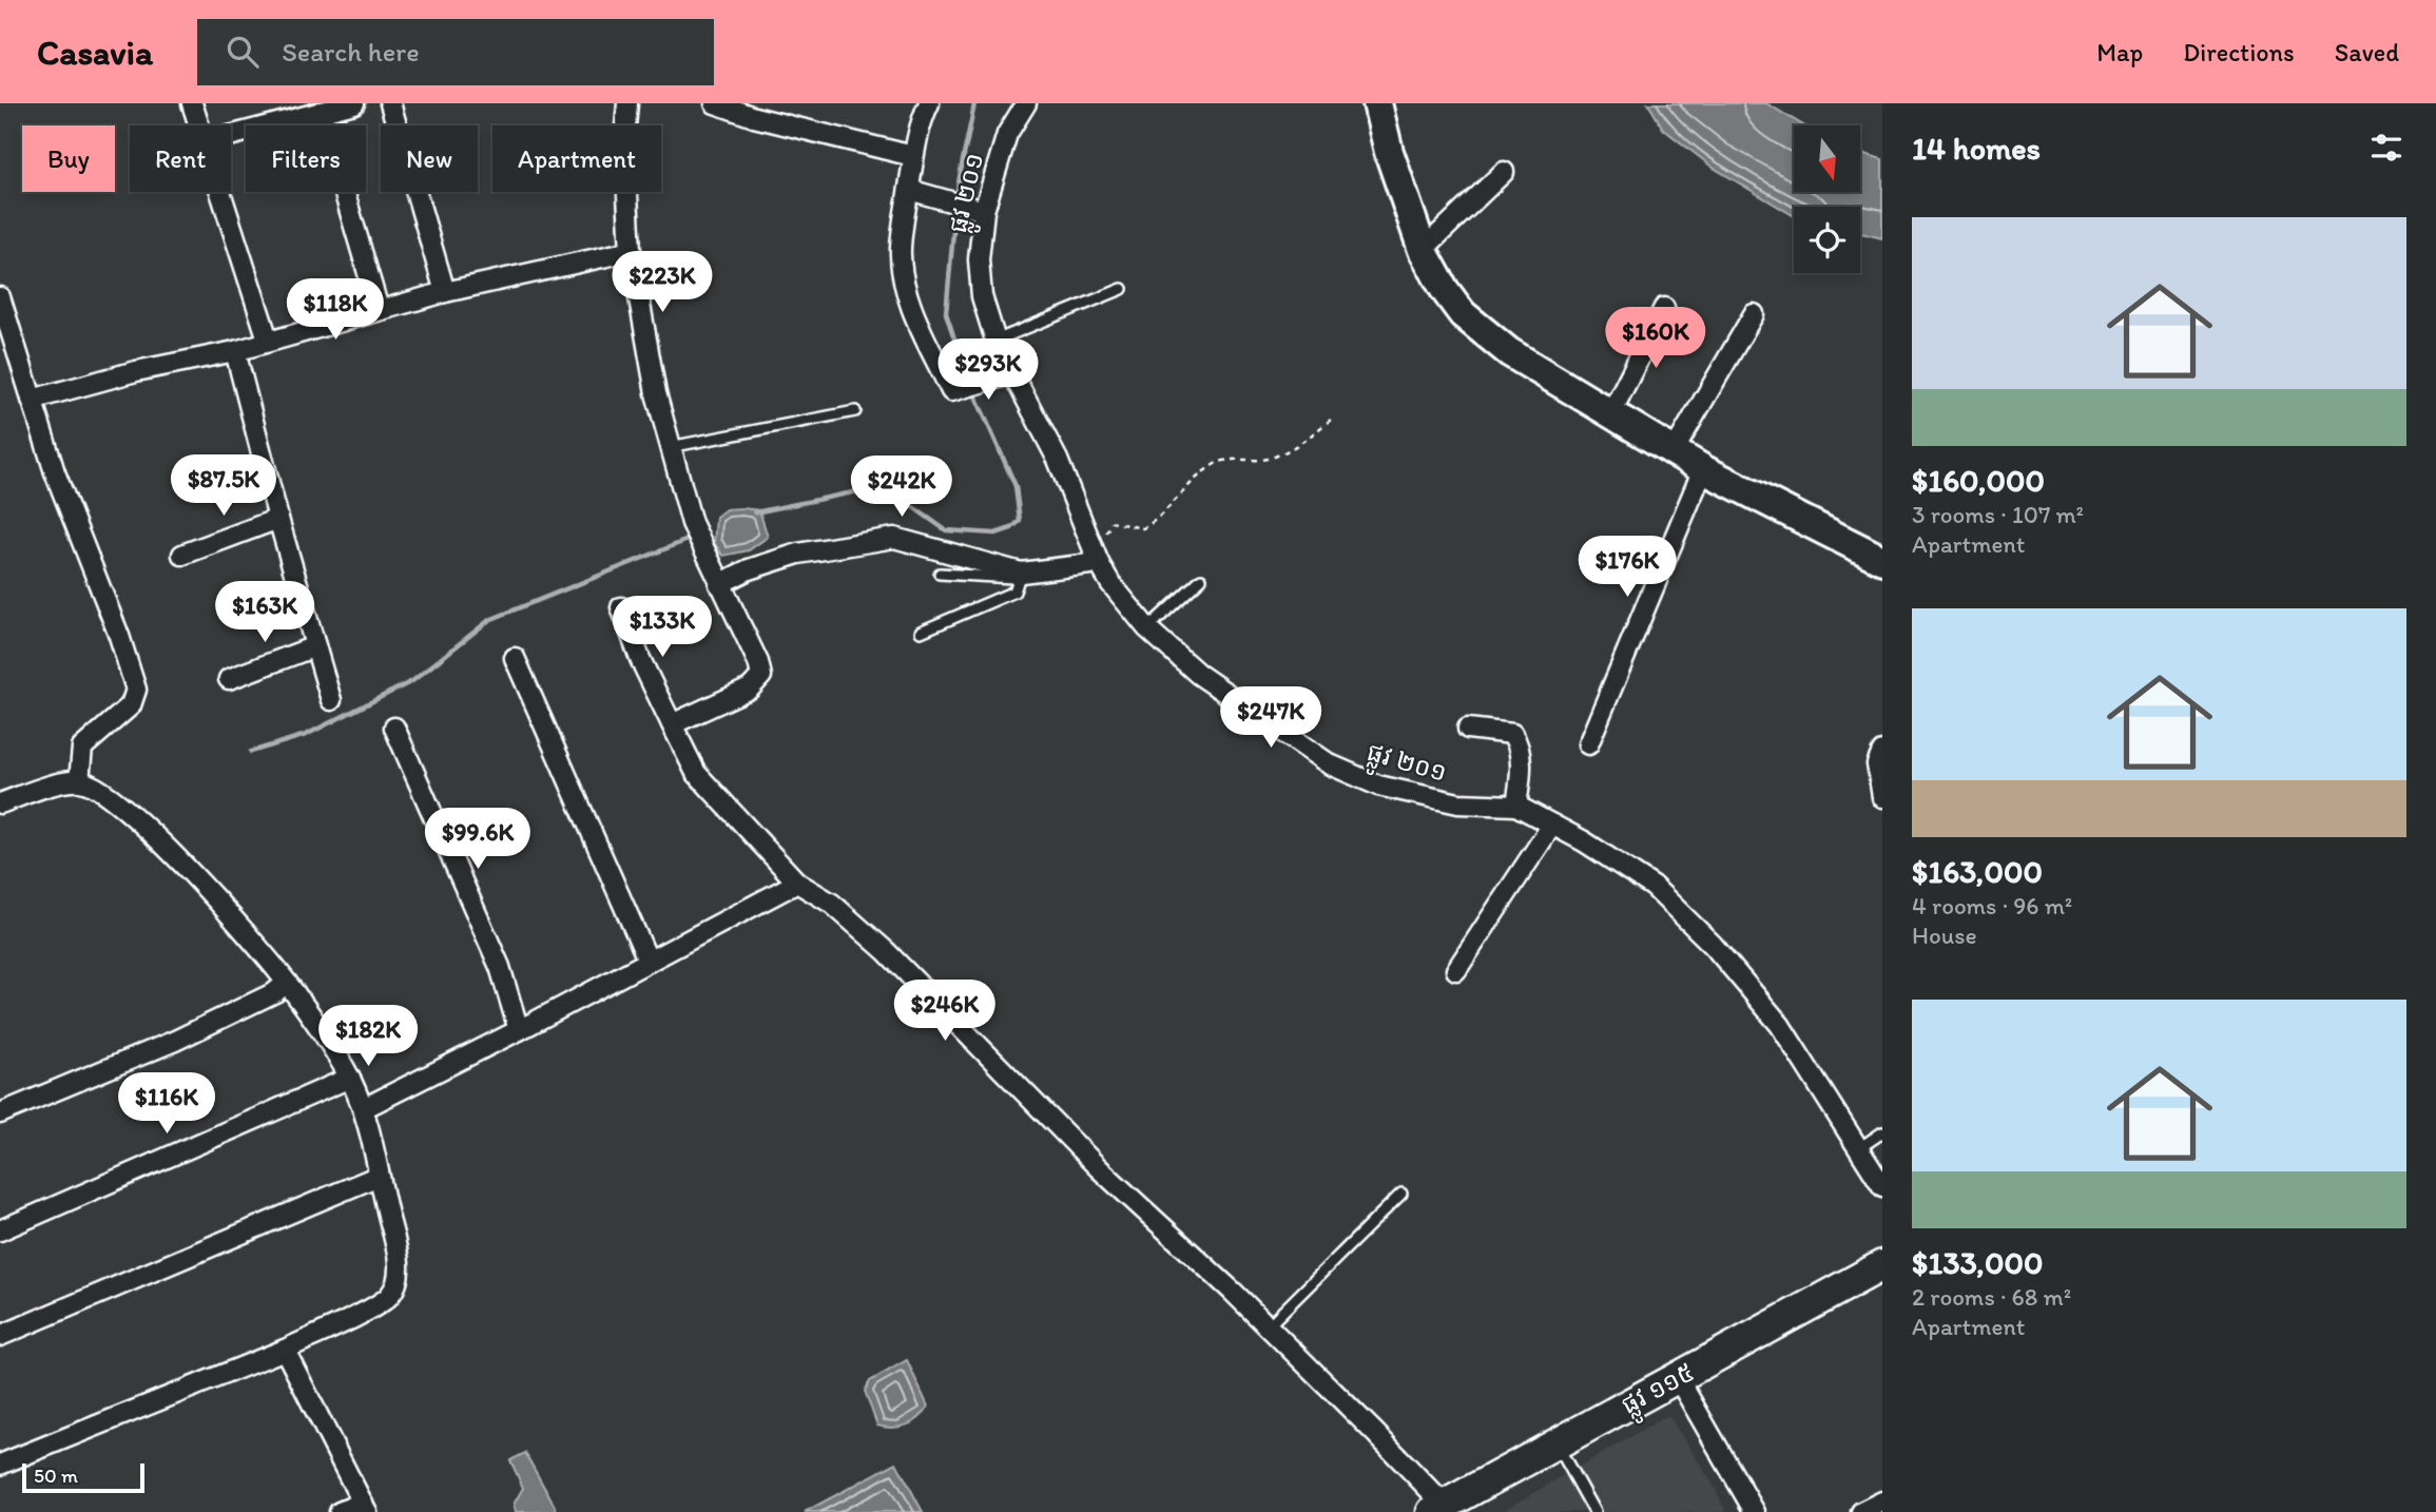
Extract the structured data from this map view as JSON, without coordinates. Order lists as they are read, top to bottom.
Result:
{
  "streets": {
    "main road": ["ផ្លូវ ១១៥"],
    "street": ["ផ្លូវ ២០១"]
  },
  "scale_bar": "50 m",
  "north": "bottom",
  "page": {
    "header": "Casavia",
    "search": "Search here",
    "nav": ["Map", "Directions", "Saved"],
    "heading": "14 homes",
    "chip": [
      "Buy",
      "Rent",
      "Filters",
      "New",
      "Apartment"
    ],
    "list": [
      {
        "name": "$160,000",
        "note": "3 rooms · 107 m² · Apartment"
      },
      {
        "name": "$163,000",
        "note": "4 rooms · 96 m² · House"
      },
      {
        "name": "$133,000",
        "note": "2 rooms · 68 m² · Apartment"
      }
    ],
    "price": [
      "$223K",
      "$118K",
      "$160K",
      "$293K",
      "$87.5K",
      "$242K",
      "$176K",
      "$163K",
      "$133K",
      "$247K",
      "$99.6K",
      "$246K",
      "$182K",
      "$116K"
    ],
    "scale": "50 m"
  }
}
